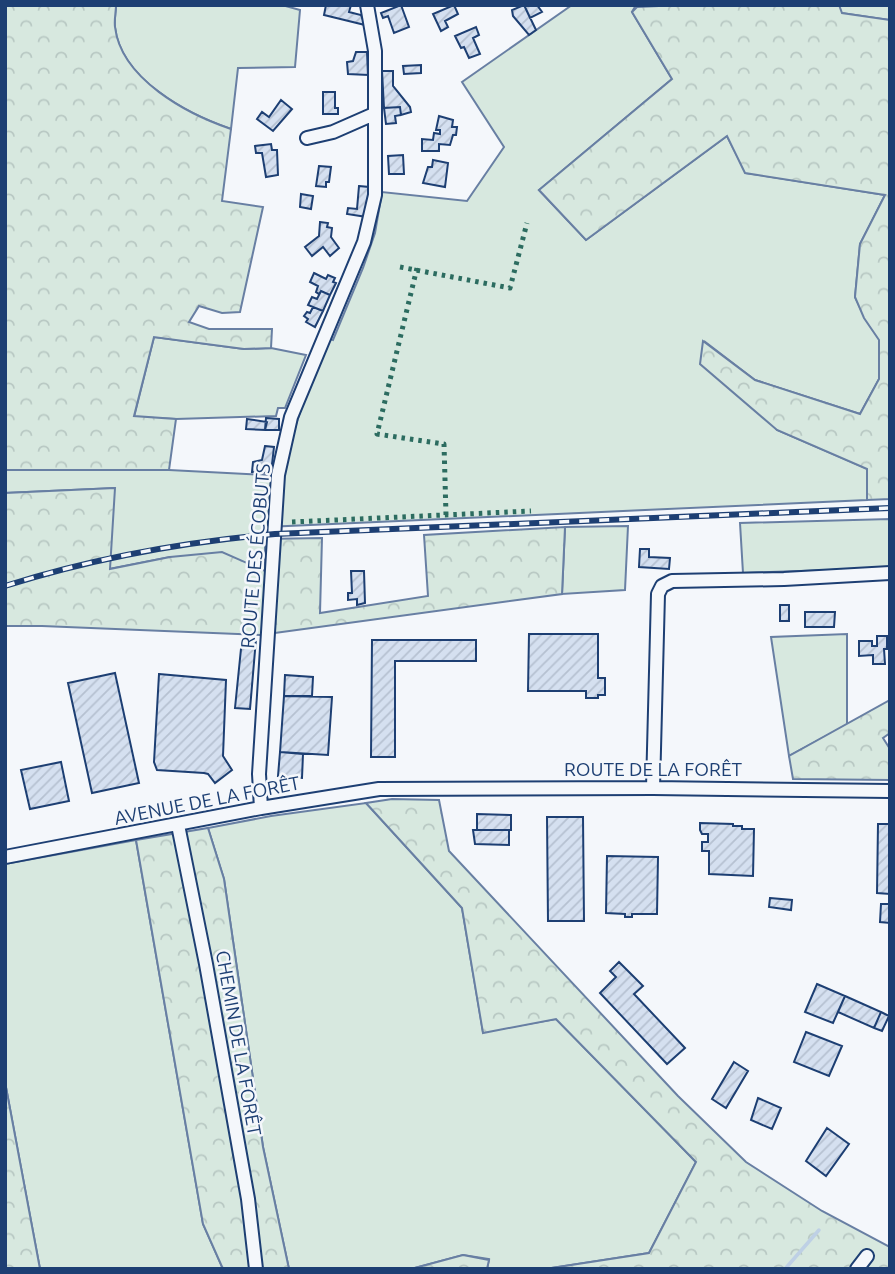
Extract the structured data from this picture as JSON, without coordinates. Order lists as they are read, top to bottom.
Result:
{
  "streets": {
    "street": [
      "ROUTE DES ÉCOBUTS",
      "ROUTE DE LA FORÊT",
      "AVENUE DE LA FORÊT",
      "CHEMIN DE LA FORÊT"
    ]
  },
  "crossings": [
    ["ROUTE DES ÉCOBUTS", "AVENUE DE LA FORÊT"],
    ["ROUTE DE LA FORÊT", "AVENUE DE LA FORÊT"],
    ["AVENUE DE LA FORÊT", "CHEMIN DE LA FORÊT"]
  ]
}
